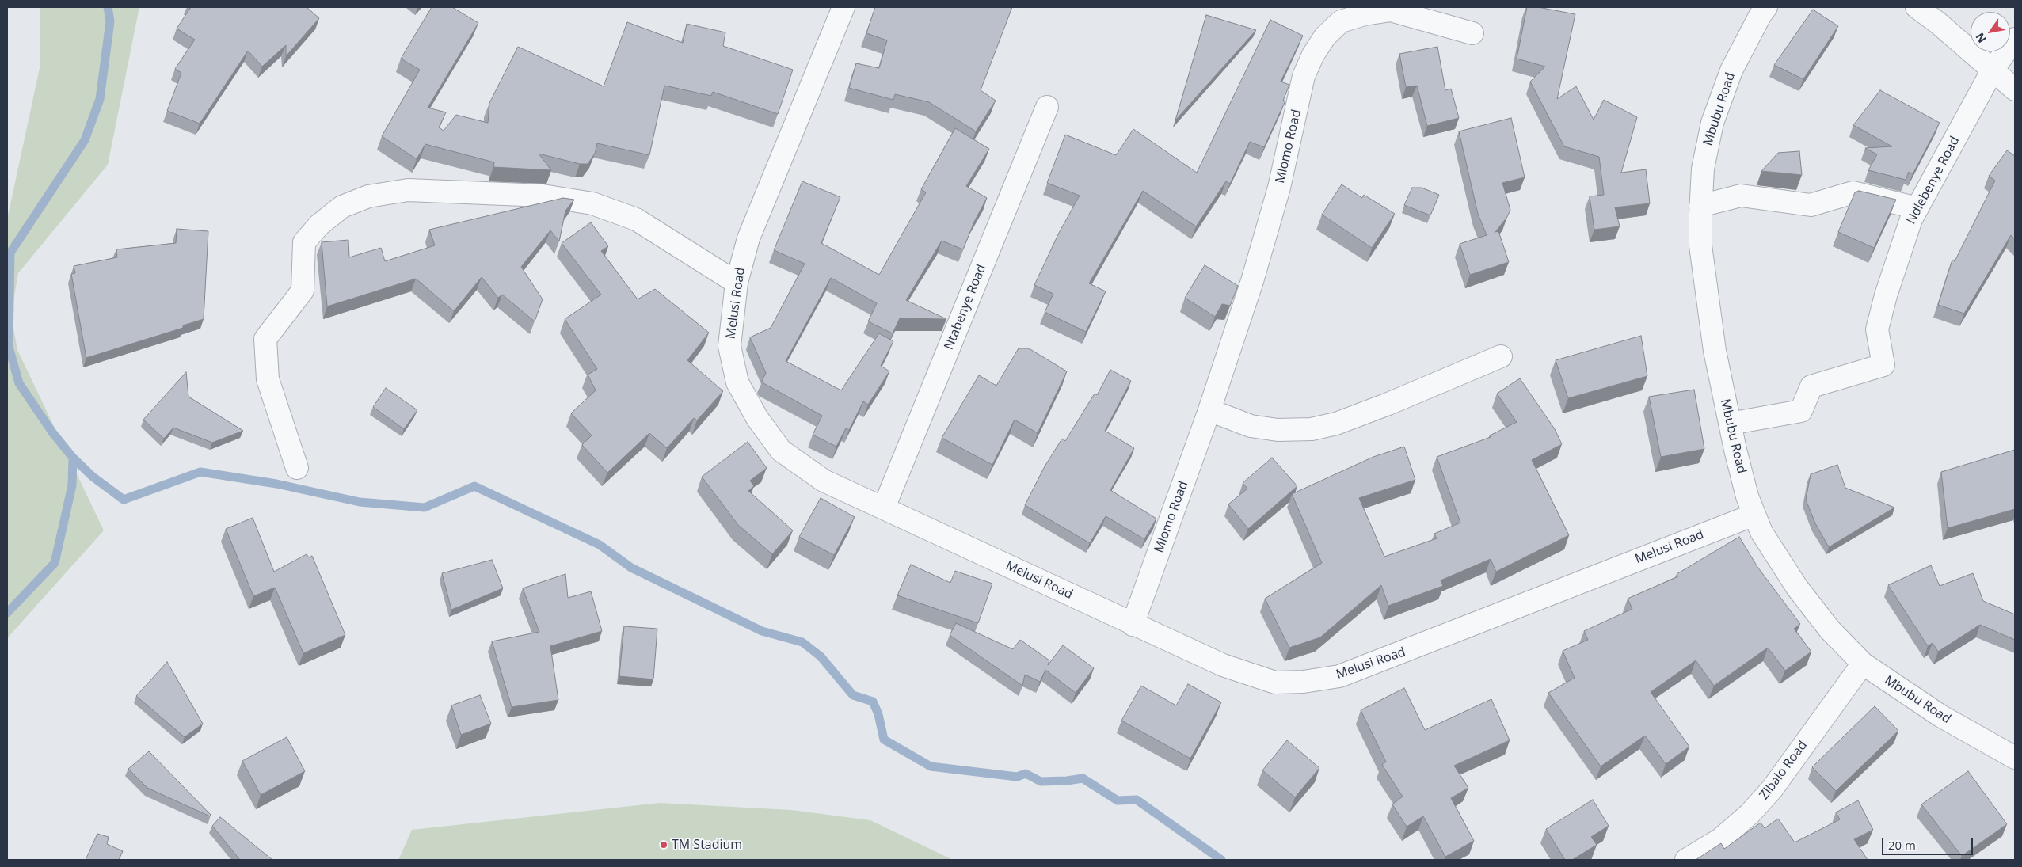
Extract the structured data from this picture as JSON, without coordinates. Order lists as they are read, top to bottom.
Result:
{
  "streets": {
    "street": [
      "Mbubu Road",
      "Mlomo Road",
      "Ndlebenye Road",
      "Melusi Road",
      "Ntabenye Road",
      "Zibalo Road"
    ]
  },
  "crossings": [
    ["Mbubu Road", "Ndlebenye Road"],
    ["Mbubu Road", "Melusi Road"],
    ["Mbubu Road", "Zibalo Road"],
    ["Mlomo Road", "Melusi Road"],
    ["Melusi Road", "Ntabenye Road"]
  ],
  "places": ["TM Stadium"],
  "scale_bar": "20 m",
  "north": "bottom left"
}
